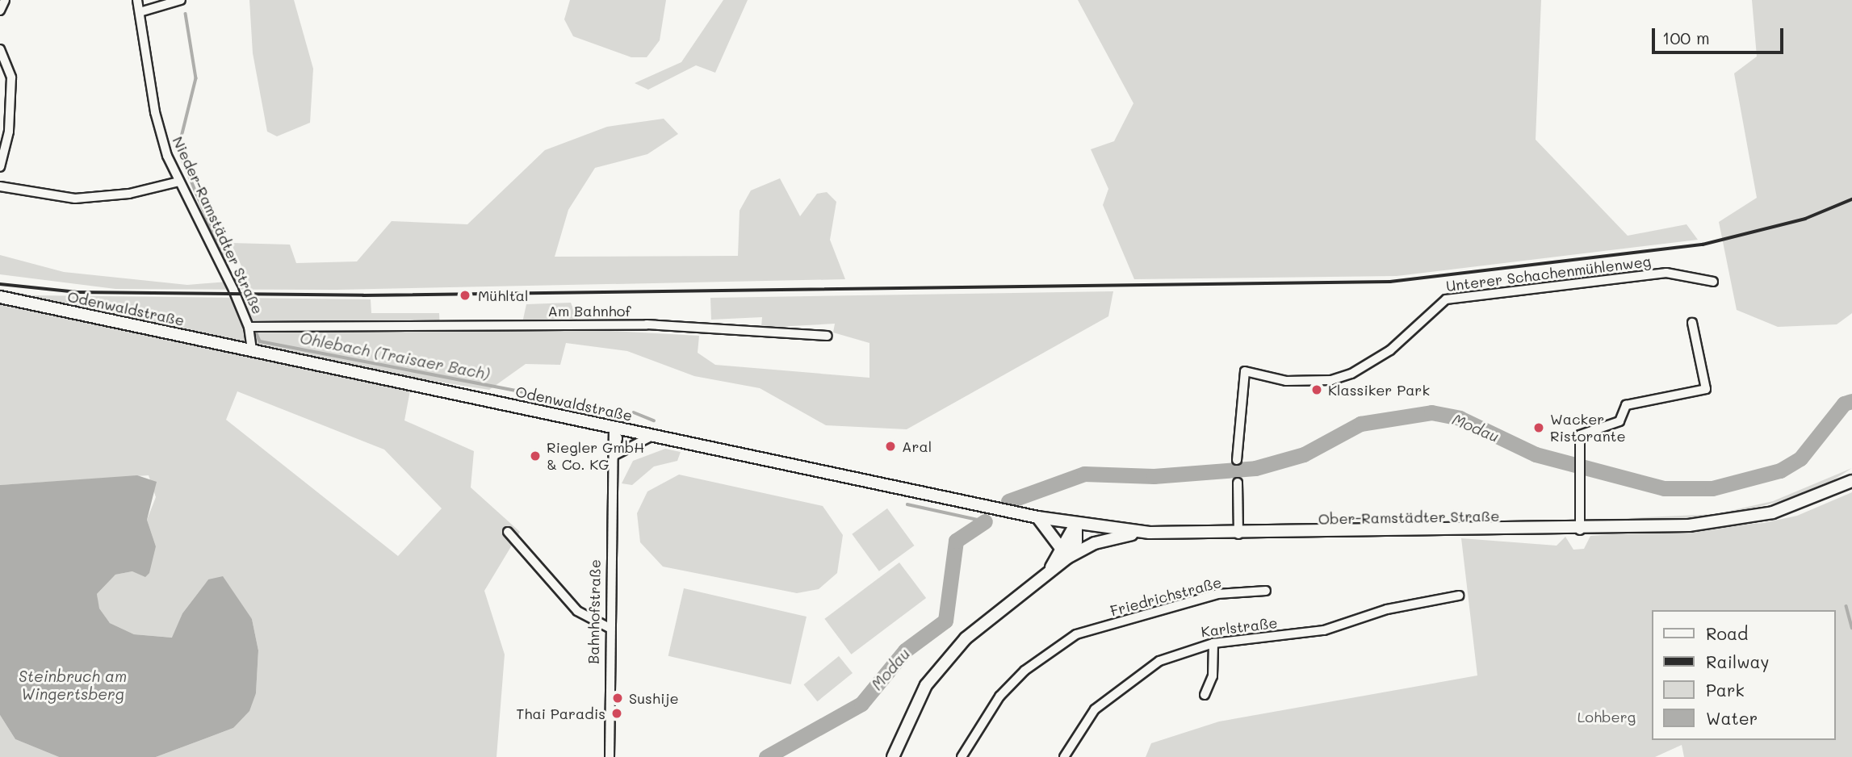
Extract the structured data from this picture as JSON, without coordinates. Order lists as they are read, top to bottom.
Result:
{
  "streets": {
    "main road": ["Odenwaldstraße", "Ober-Ramstädter Straße"],
    "street": [
      "Nieder-Ramstädter Straße",
      "Unterer Schachenmühlenweg",
      "Am Bahnhof",
      "Friedrichstraße",
      "Bahnhofstraße",
      "Karlstraße"
    ]
  },
  "crossings": [
    ["Nieder-Ramstädter Straße", "Odenwaldstraße"],
    ["Nieder-Ramstädter Straße", "Am Bahnhof"],
    ["Odenwaldstraße", "Ober-Ramstädter Straße"],
    ["Odenwaldstraße", "Bahnhofstraße"]
  ],
  "water": ["Ohlebach (Traisaer Bach)", "Modau", "Steinbruch am Wingertsberg"],
  "parks": ["Lohberg"],
  "places": [
    "Mühltal",
    "Klassiker Park",
    "Wacker Ristorante",
    "Aral",
    "Riegler GmbH & Co. KG",
    "Sushije",
    "Thai Paradis"
  ],
  "legend": [
    "Road",
    "Railway",
    "Park",
    "Water"
  ],
  "scale_bar": "100 m"
}
